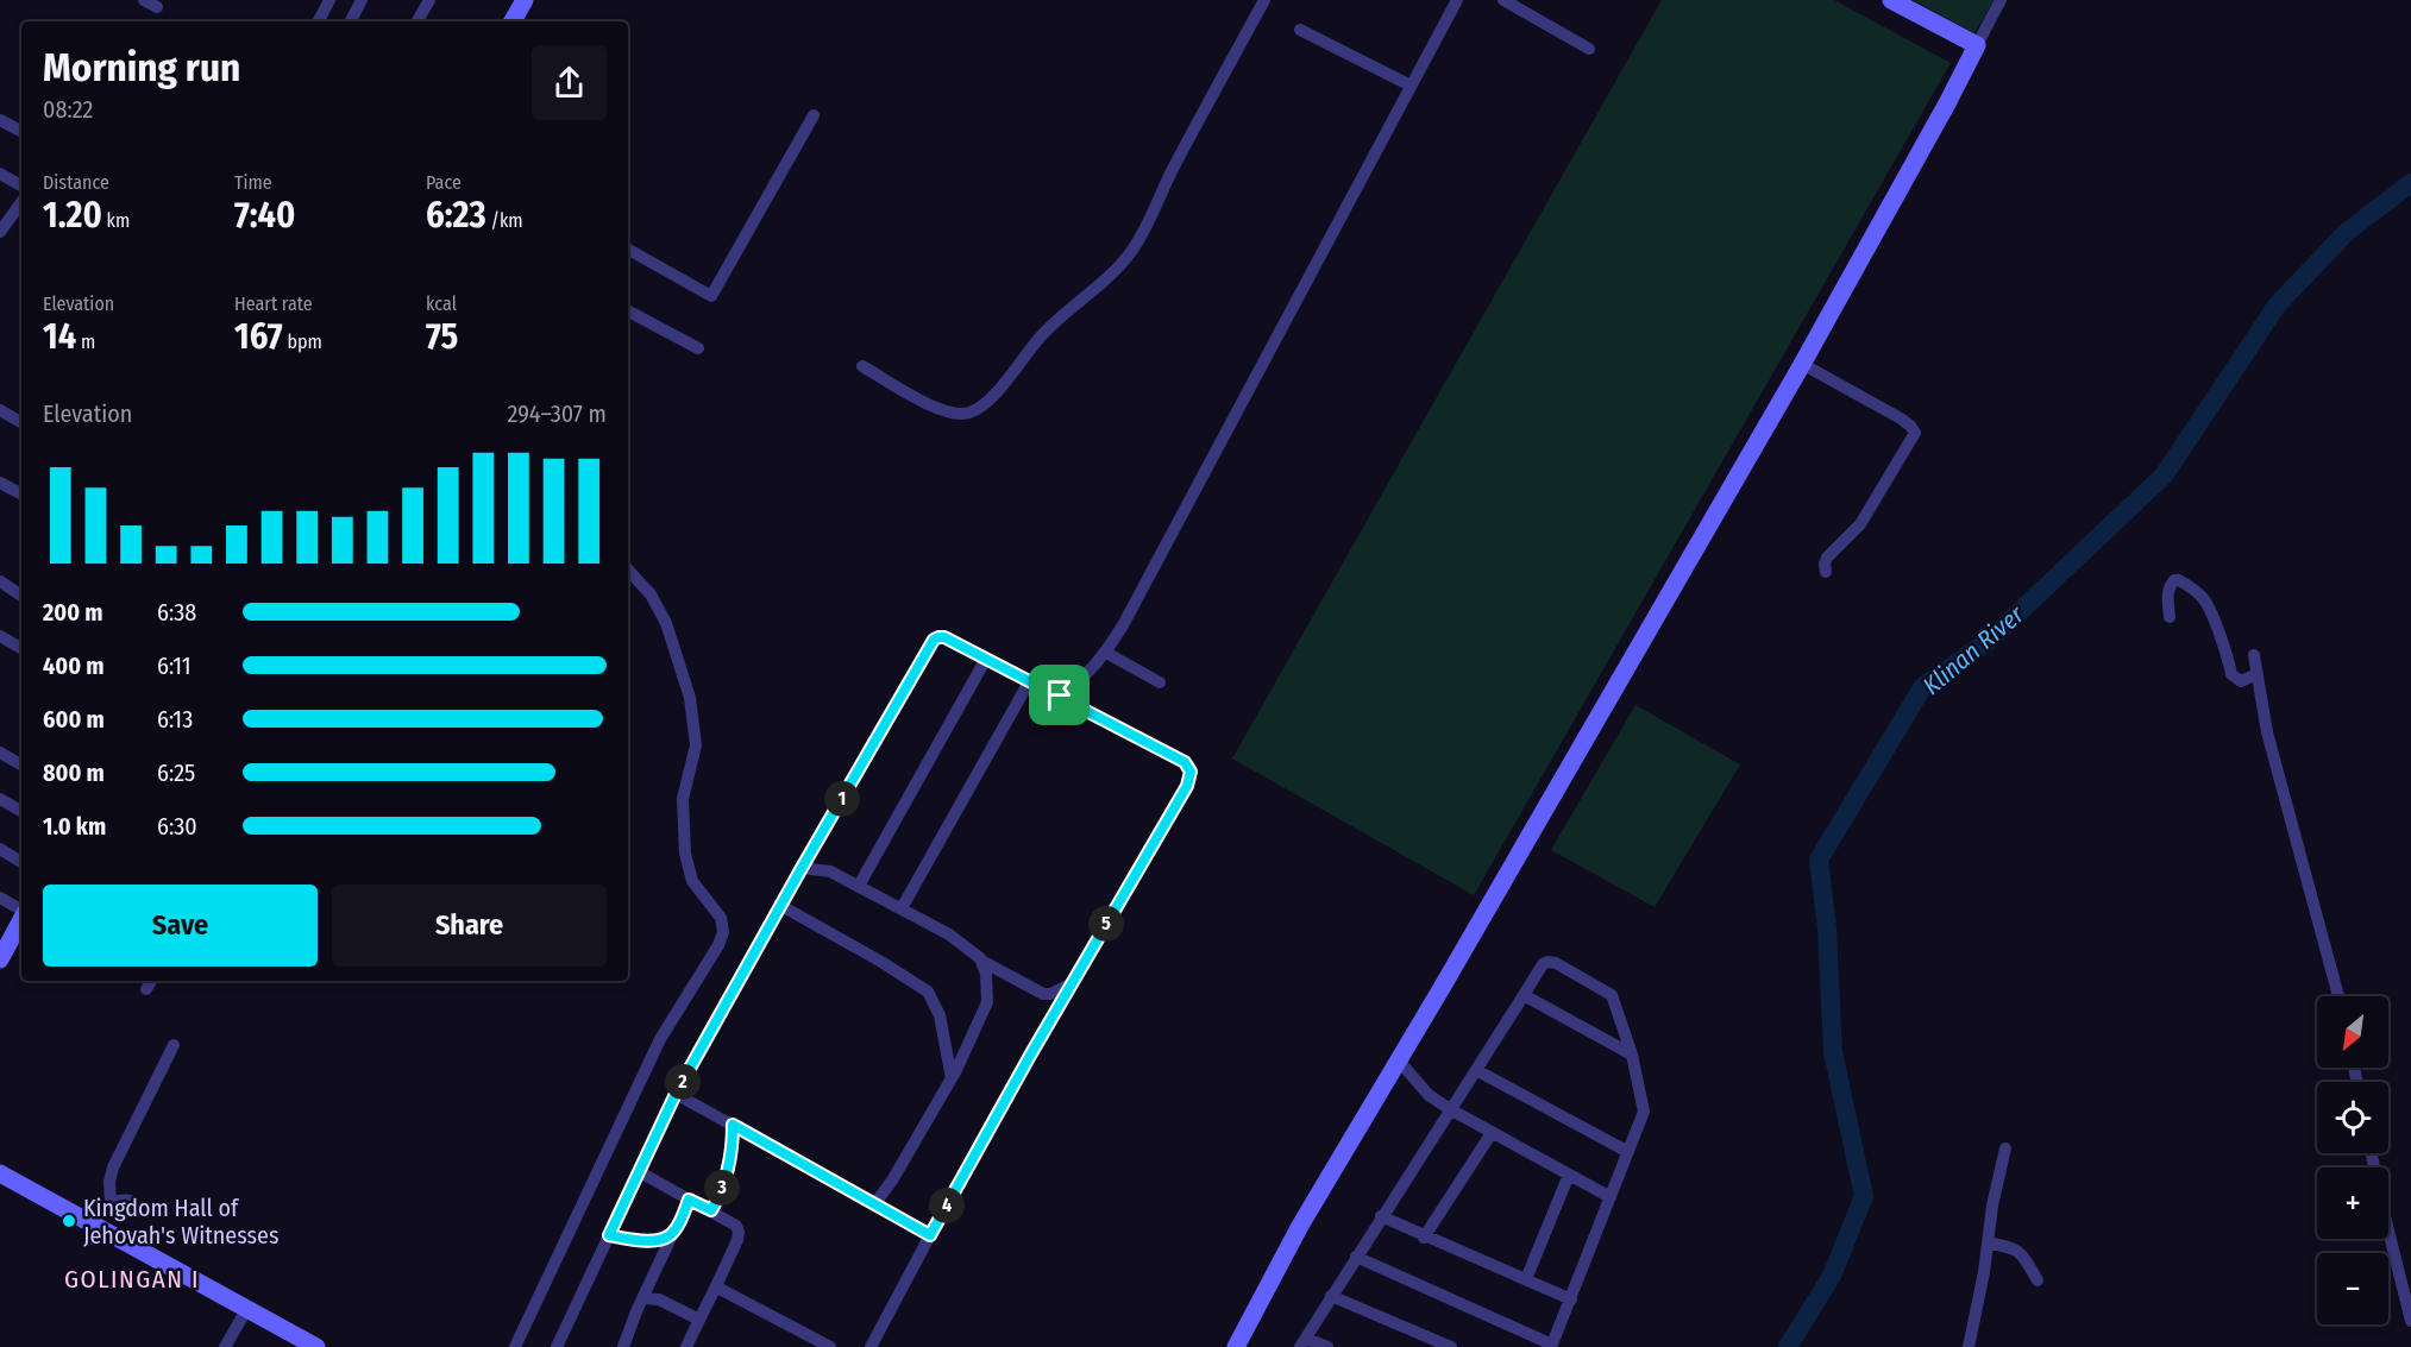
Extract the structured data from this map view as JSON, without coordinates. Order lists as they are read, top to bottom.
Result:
{
  "districts": ["GOLINGAN I"],
  "water": ["Klinan River"],
  "places": ["Kingdom Hall of Jehovah's Witnesses"],
  "north": "bottom left",
  "page": {
    "heading": ["Morning run", "08:22"],
    "stats": [
      ["Distance", "1.20 km"],
      ["Time", "7:40"],
      ["Pace", "6:23 /km"],
      ["Elevation", "14 m"],
      ["Heart rate", "167 bpm"],
      ["kcal", "75"]
    ],
    "chart": ["Elevation", "294–307 m"],
    "list": [
      {
        "name": "200 m",
        "note": "6:38"
      },
      {
        "name": "400 m",
        "note": "6:11"
      },
      {
        "name": "600 m",
        "note": "6:13"
      },
      {
        "name": "800 m",
        "note": "6:25"
      },
      {
        "name": "1.0 km",
        "note": "6:30"
      }
    ],
    "pins": [
      "1",
      "5",
      "2",
      "3",
      "4"
    ],
    "buttons": ["Save", "Share"],
    "map_buttons": ["+", "−"]
  }
}
